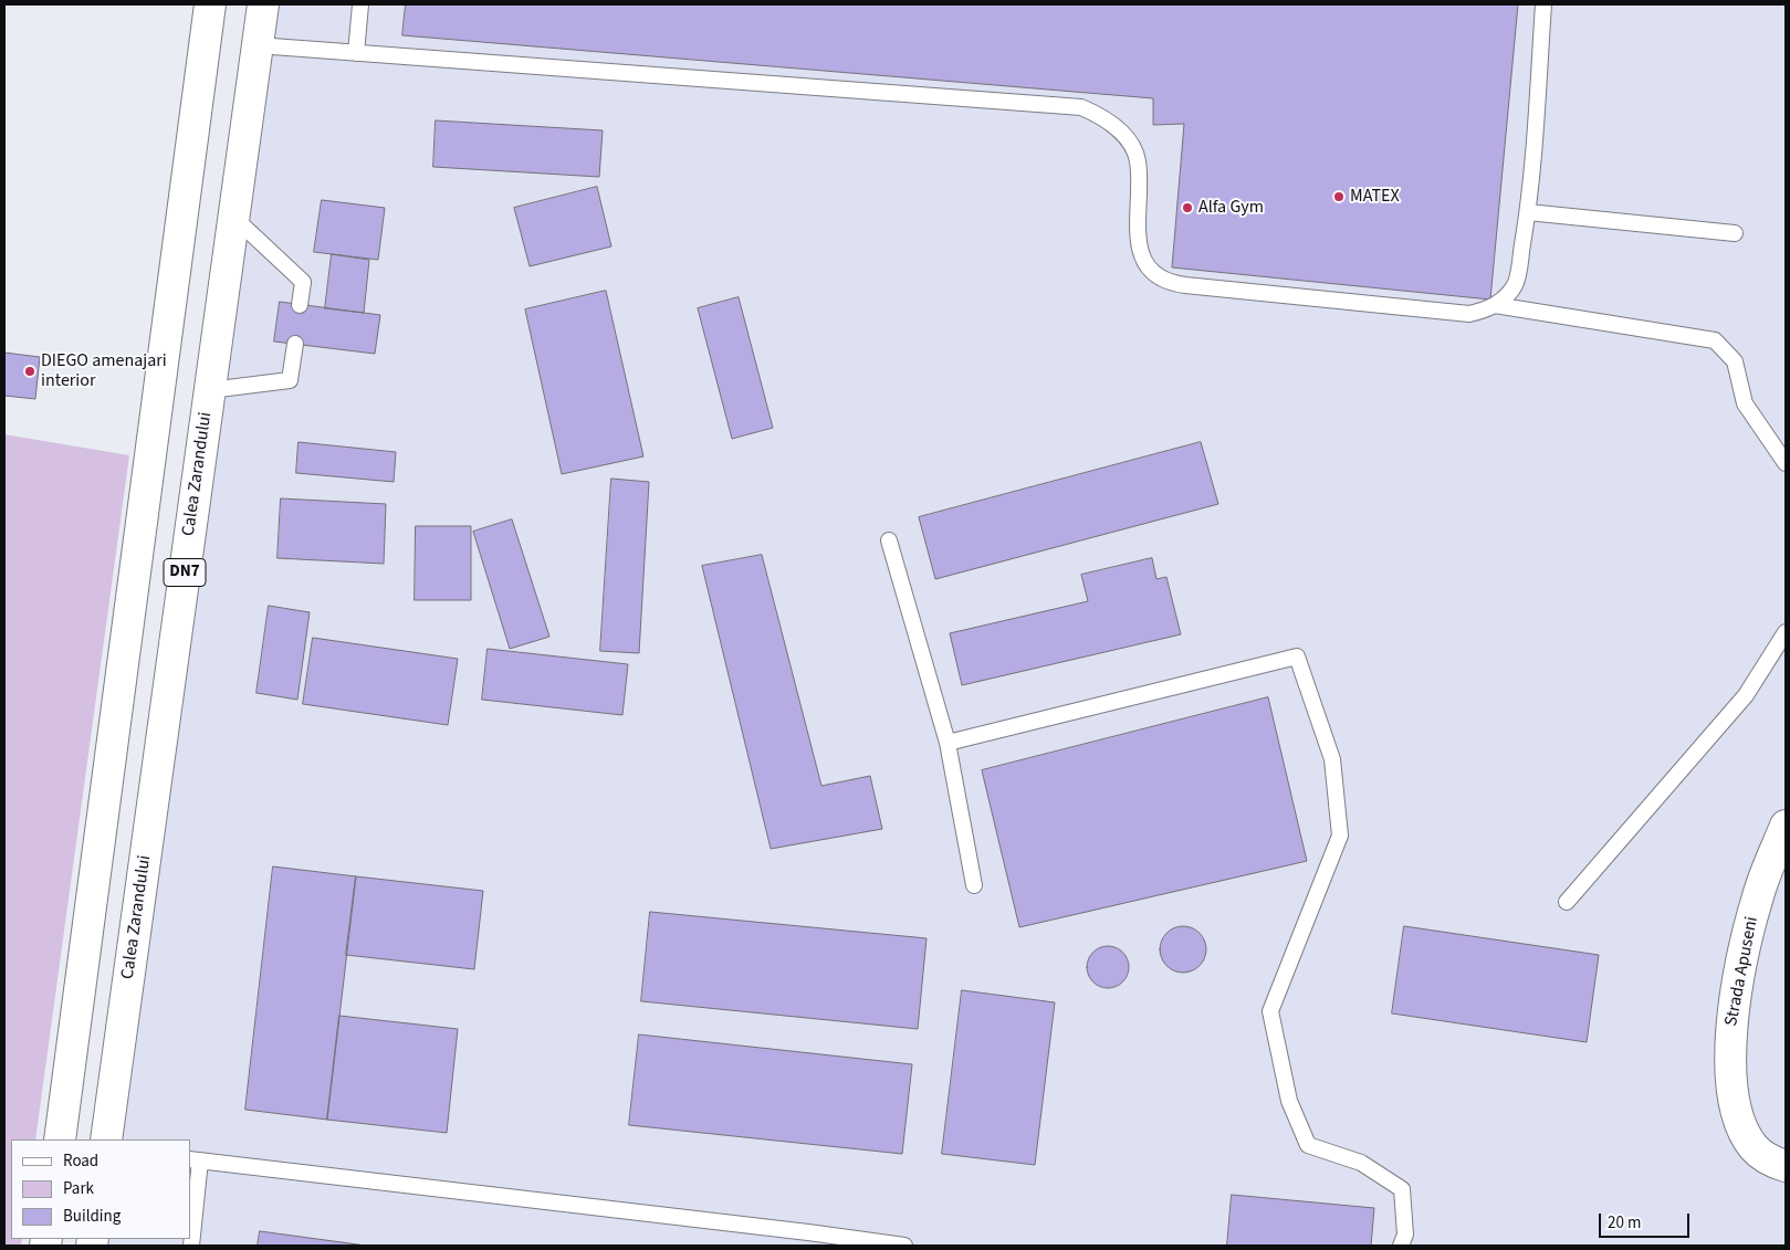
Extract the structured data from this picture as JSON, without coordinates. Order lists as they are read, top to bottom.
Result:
{
  "streets": {
    "main road": ["Calea Zarandului", "DN7", "Strada Apuseni"]
  },
  "places": ["MATEX", "Alfa Gym", "DIEGO amenajari interior"],
  "legend": ["Road", "Park", "Building"],
  "scale_bar": "20 m"
}
